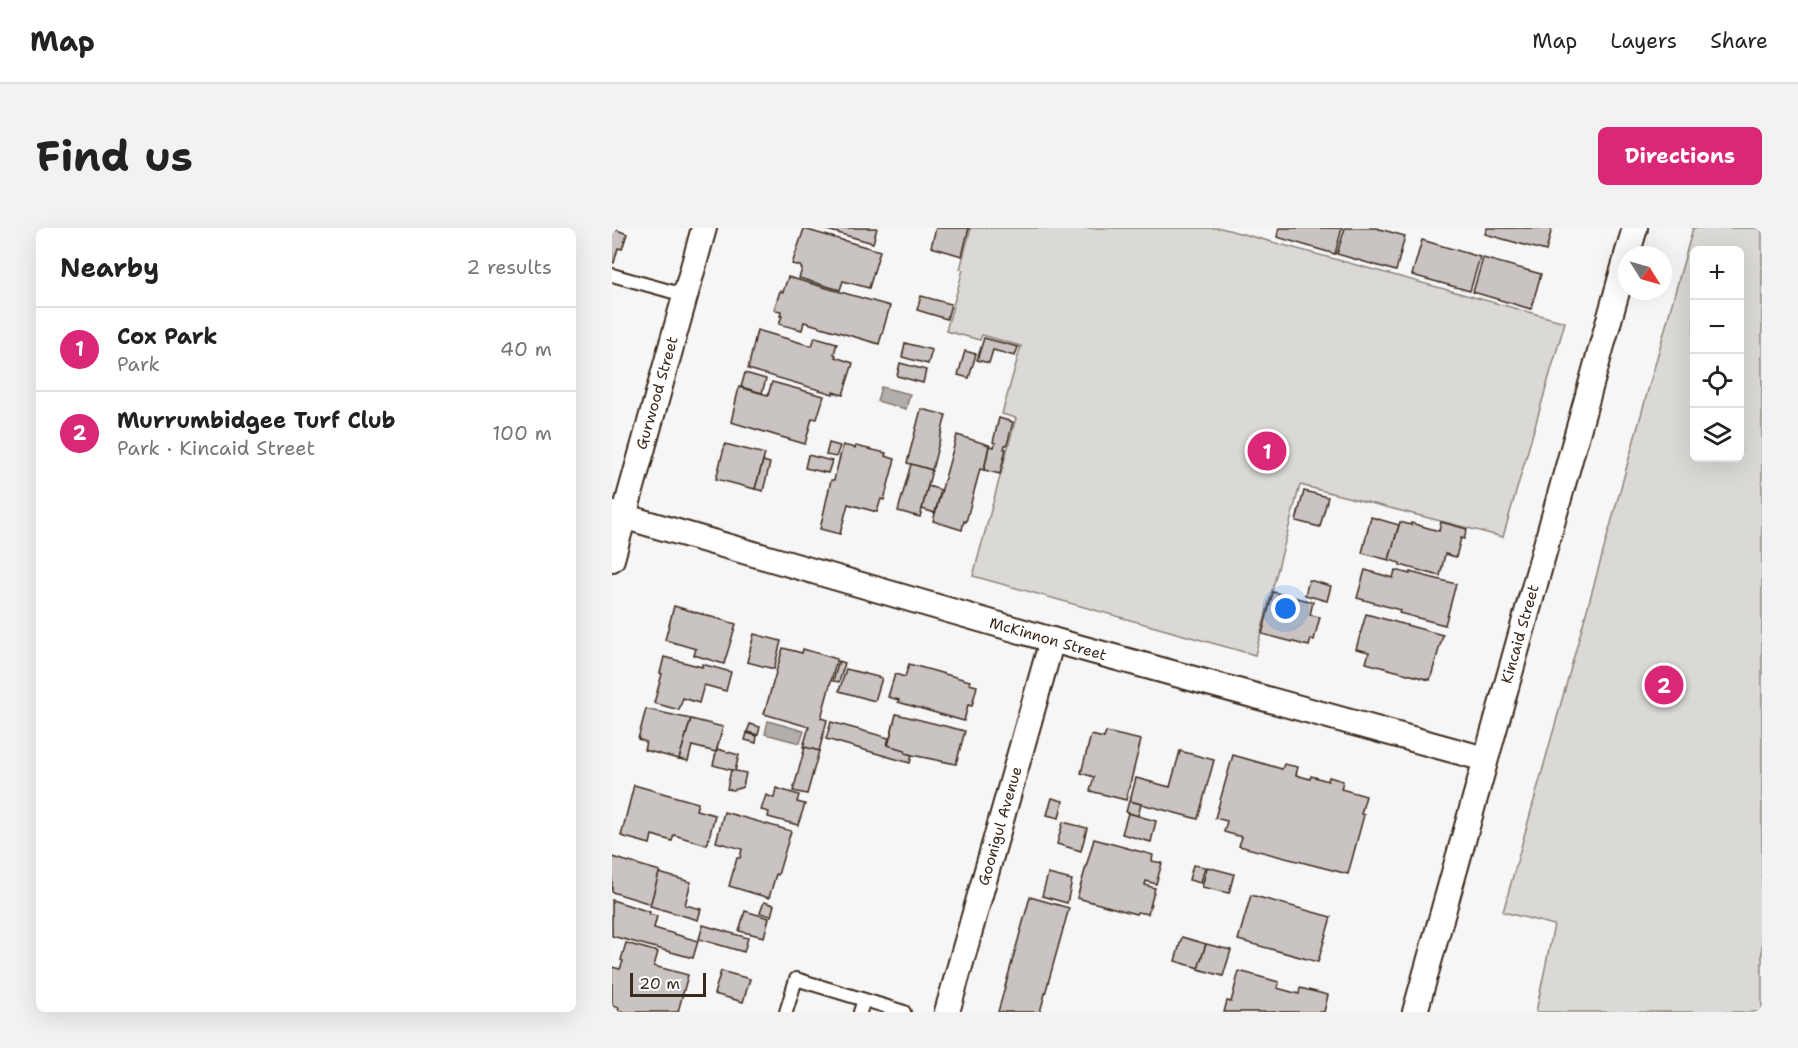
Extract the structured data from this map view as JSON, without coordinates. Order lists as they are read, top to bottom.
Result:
{
  "streets": {
    "street": [
      "Gurwood Street",
      "Kincaid Street",
      "McKinnon Street",
      "Goonigul Avenue"
    ]
  },
  "crossings": [
    ["Gurwood Street", "McKinnon Street"],
    ["Kincaid Street", "McKinnon Street"],
    ["McKinnon Street", "Goonigul Avenue"]
  ],
  "scale_bar": "20 m",
  "north": "bottom right",
  "page": {
    "header": "Map",
    "nav": ["Map", "Layers", "Share"],
    "buttons": "Directions",
    "title": "Find us",
    "heading": ["Nearby", "2 results"],
    "map_buttons": ["+", "−"],
    "list": [
      {
        "mark": "1",
        "name": "Cox Park",
        "note": "Park",
        "value": "40 m"
      },
      {
        "mark": "2",
        "name": "Murrumbidgee Turf Club",
        "note": "Park · Kincaid Street",
        "value": "100 m"
      }
    ],
    "pins": ["1", "2"],
    "scale": "20 m"
  }
}
